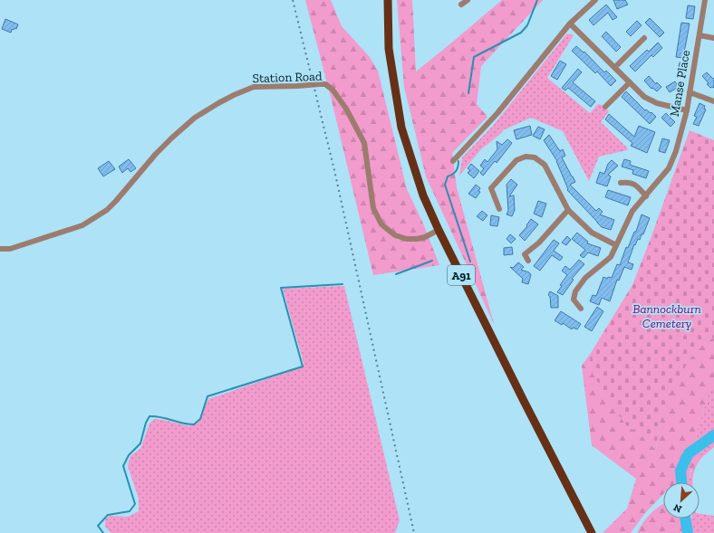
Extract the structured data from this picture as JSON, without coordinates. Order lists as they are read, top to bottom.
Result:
{
  "streets": {
    "main road": ["A91"],
    "street": ["Station Road", "Manse Place"]
  },
  "crossings": [
    ["Station Road", "A91"]
  ],
  "parks": ["Bannockburn Cemetery"],
  "north": "bottom left"
}
